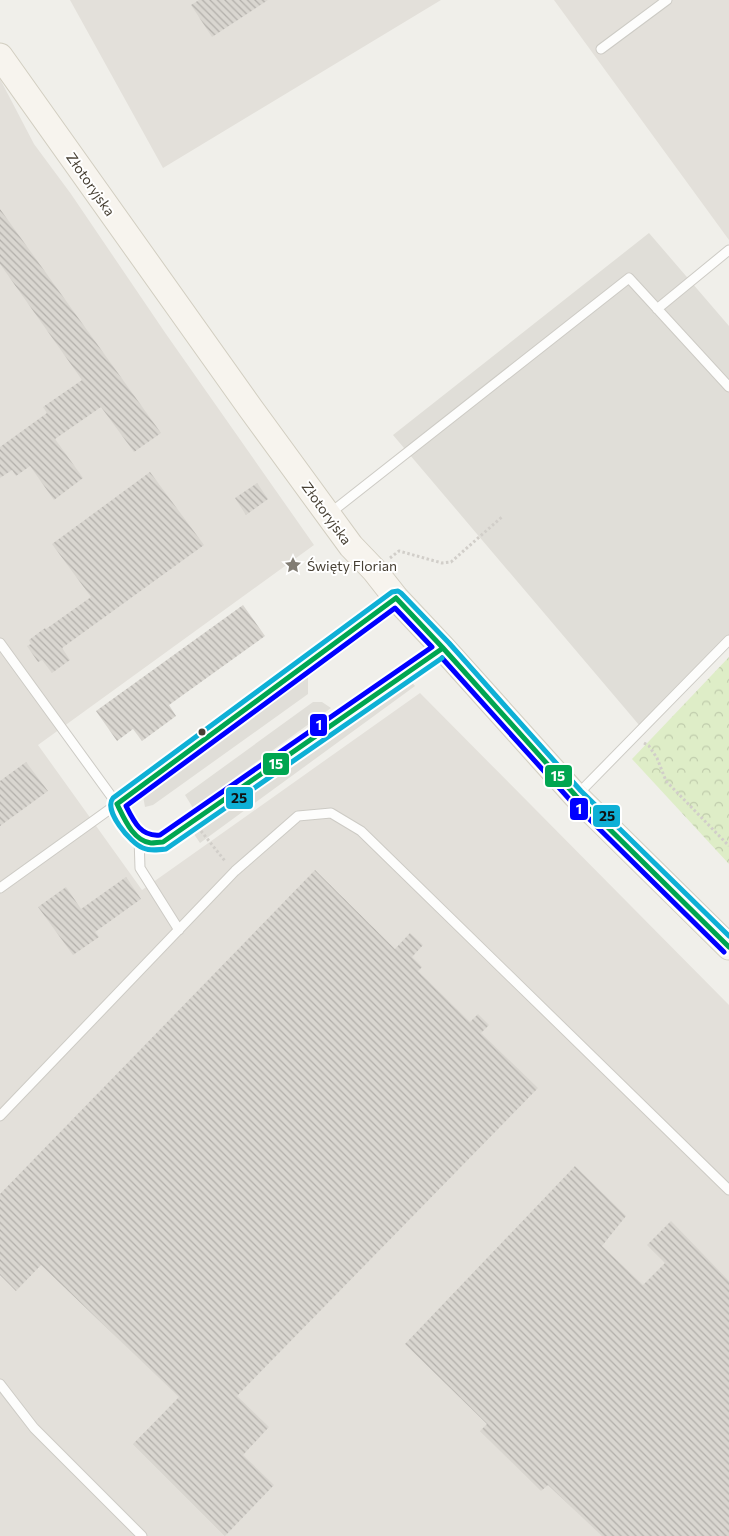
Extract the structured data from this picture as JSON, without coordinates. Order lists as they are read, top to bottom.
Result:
{
  "streets": {
    "main road": ["Złotoryjska"]
  },
  "places": {
    "place": ["Święty Florian"]
  },
  "lines": ["transit line 25", "transit line 15", "transit line 1"]
}
